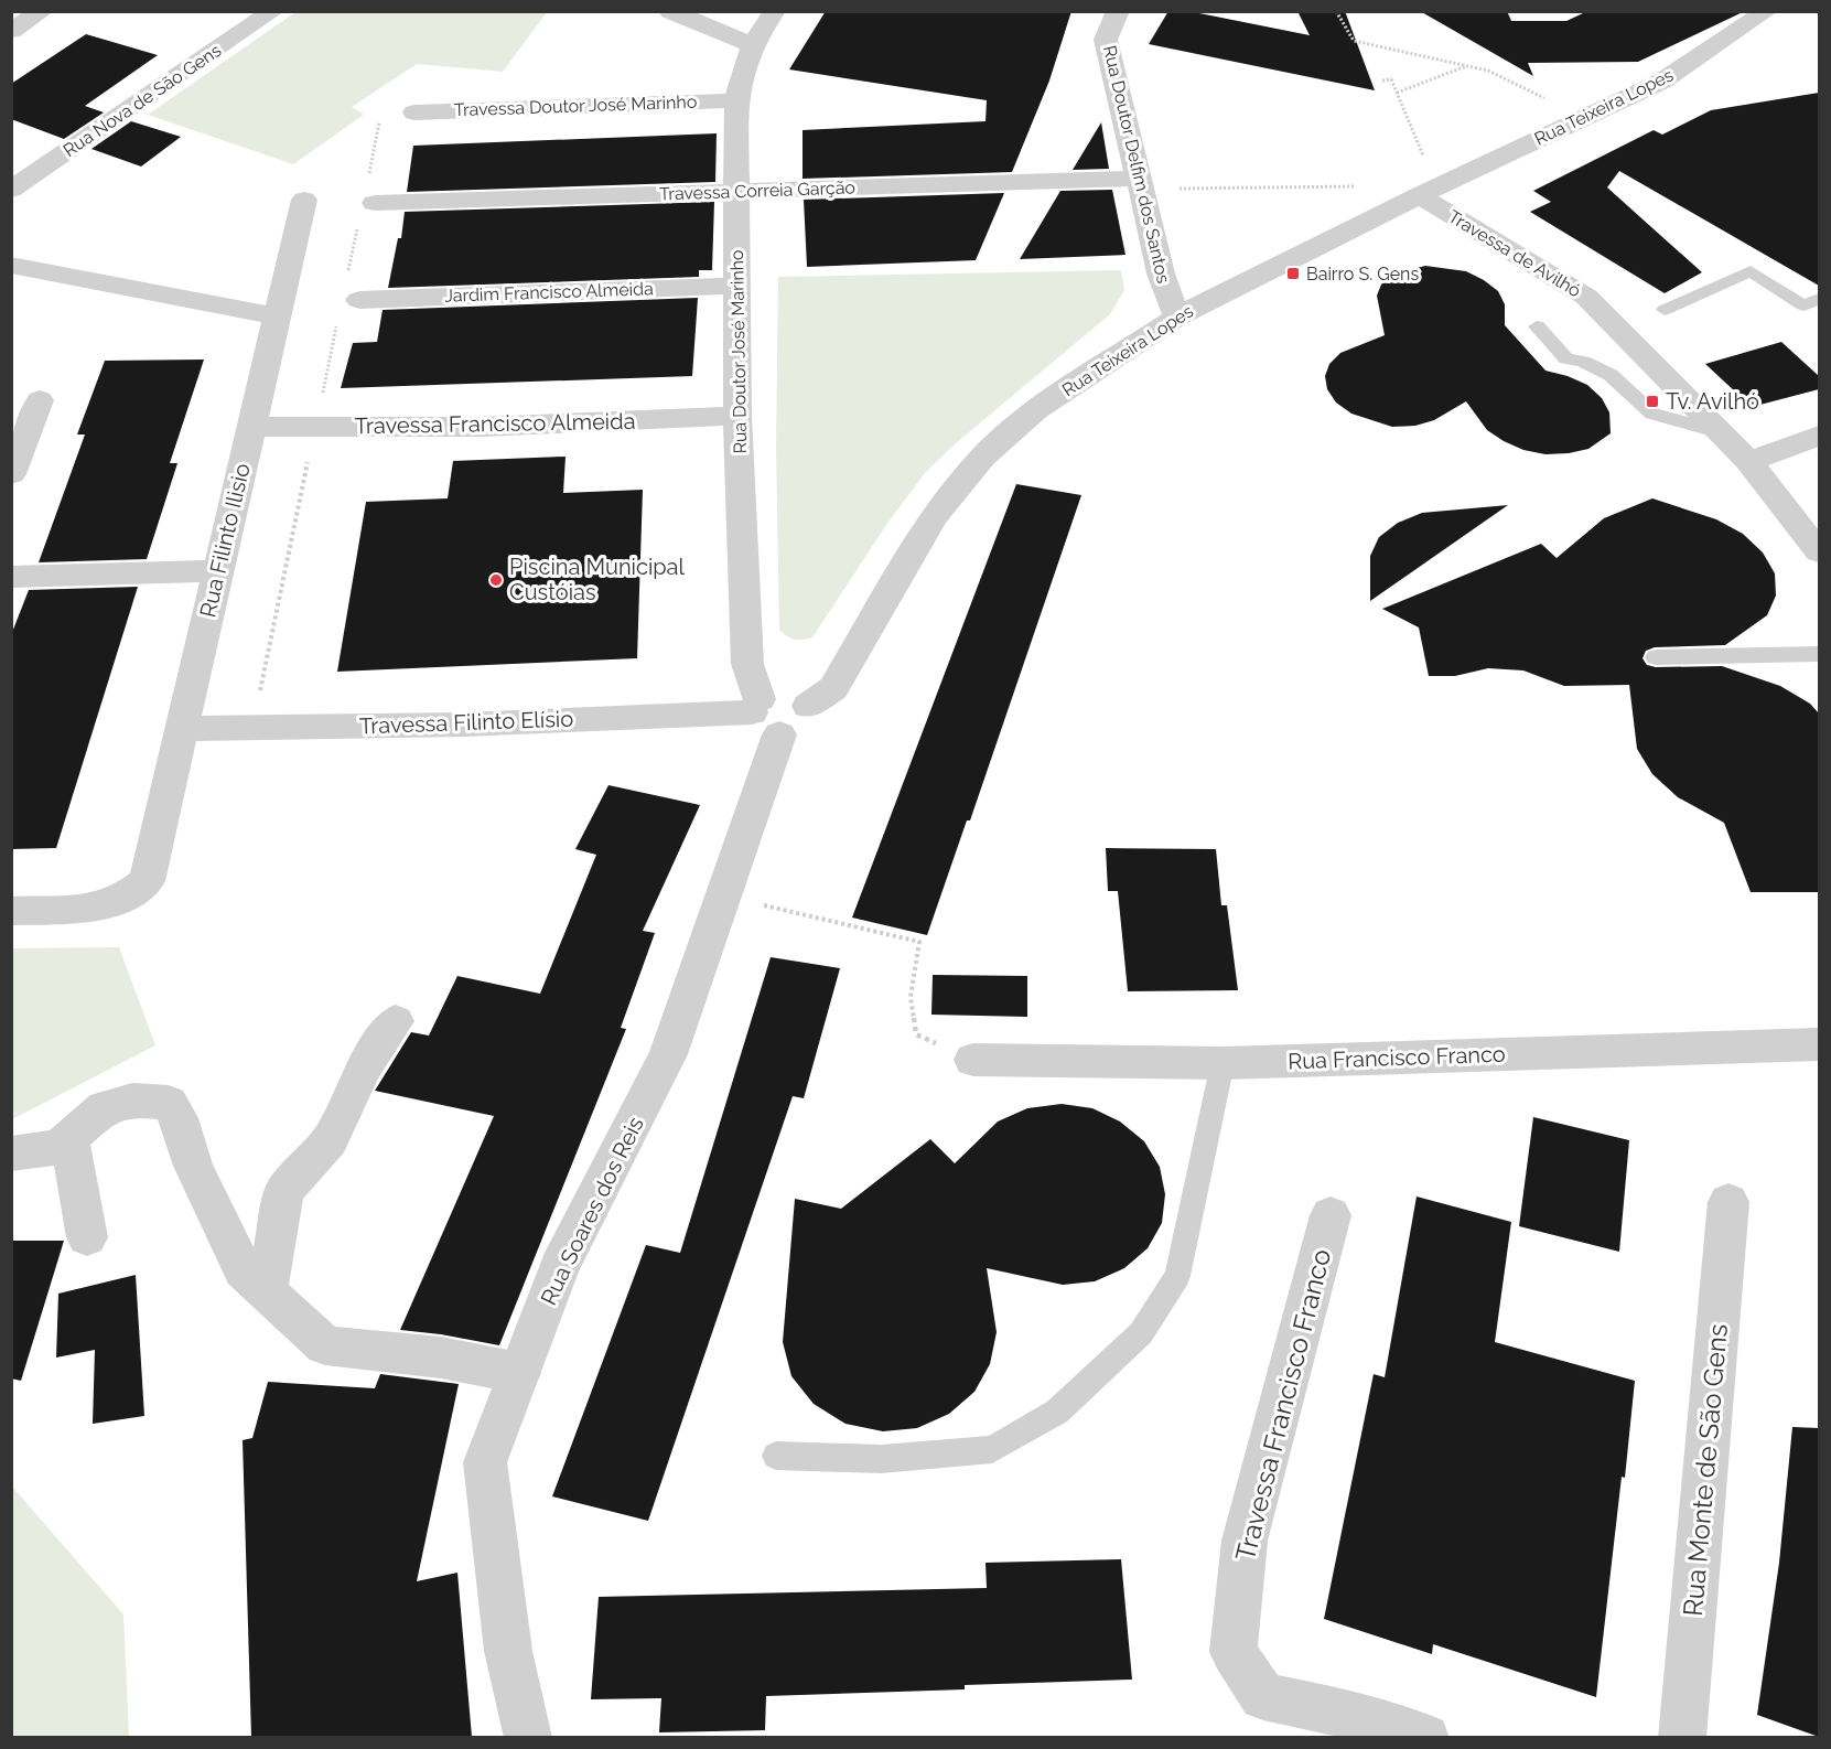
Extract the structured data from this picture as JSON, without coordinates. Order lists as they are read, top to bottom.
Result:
{
  "streets": {
    "street": [
      "Rua Nova de São Gens",
      "Travessa Doutor José Marinho",
      "Rua Teixeira Lopes",
      "Rua Doutor Delfim dos Santos",
      "Travessa Correia Garção",
      "Travessa de Avilhó",
      "Jardim Francisco Almeida",
      "Rua Doutor José Marinho",
      "Travessa Francisco Almeida",
      "Rua Filinto Ilisio",
      "Travessa Filinto Elísio",
      "Rua Francisco Franco",
      "Rua Soares dos Reis",
      "Travessa Francisco Franco",
      "Rua Monte de São Gens"
    ]
  },
  "crossings": [
    ["Travessa Doutor José Marinho", "Rua Doutor José Marinho"],
    ["Rua Teixeira Lopes", "Rua Doutor Delfim dos Santos"],
    ["Rua Teixeira Lopes", "Travessa de Avilhó"],
    ["Rua Teixeira Lopes", "Rua Doutor José Marinho"],
    ["Rua Teixeira Lopes", "Travessa Filinto Elísio"],
    ["Rua Teixeira Lopes", "Rua Soares dos Reis"],
    ["Rua Doutor Delfim dos Santos", "Travessa Correia Garção"],
    ["Travessa Correia Garção", "Rua Doutor José Marinho"],
    ["Jardim Francisco Almeida", "Rua Doutor José Marinho"],
    ["Rua Doutor José Marinho", "Travessa Francisco Almeida"],
    ["Rua Doutor José Marinho", "Travessa Filinto Elísio"],
    ["Rua Doutor José Marinho", "Rua Soares dos Reis"],
    ["Travessa Francisco Almeida", "Rua Filinto Ilisio"],
    ["Rua Filinto Ilisio", "Travessa Filinto Elísio"],
    ["Travessa Filinto Elísio", "Rua Soares dos Reis"]
  ],
  "places": {
    "transit": ["Bairro S. Gens", "Tv. Avilhó"],
    "other": ["Piscina Municipal Custóias"]
  }
}
